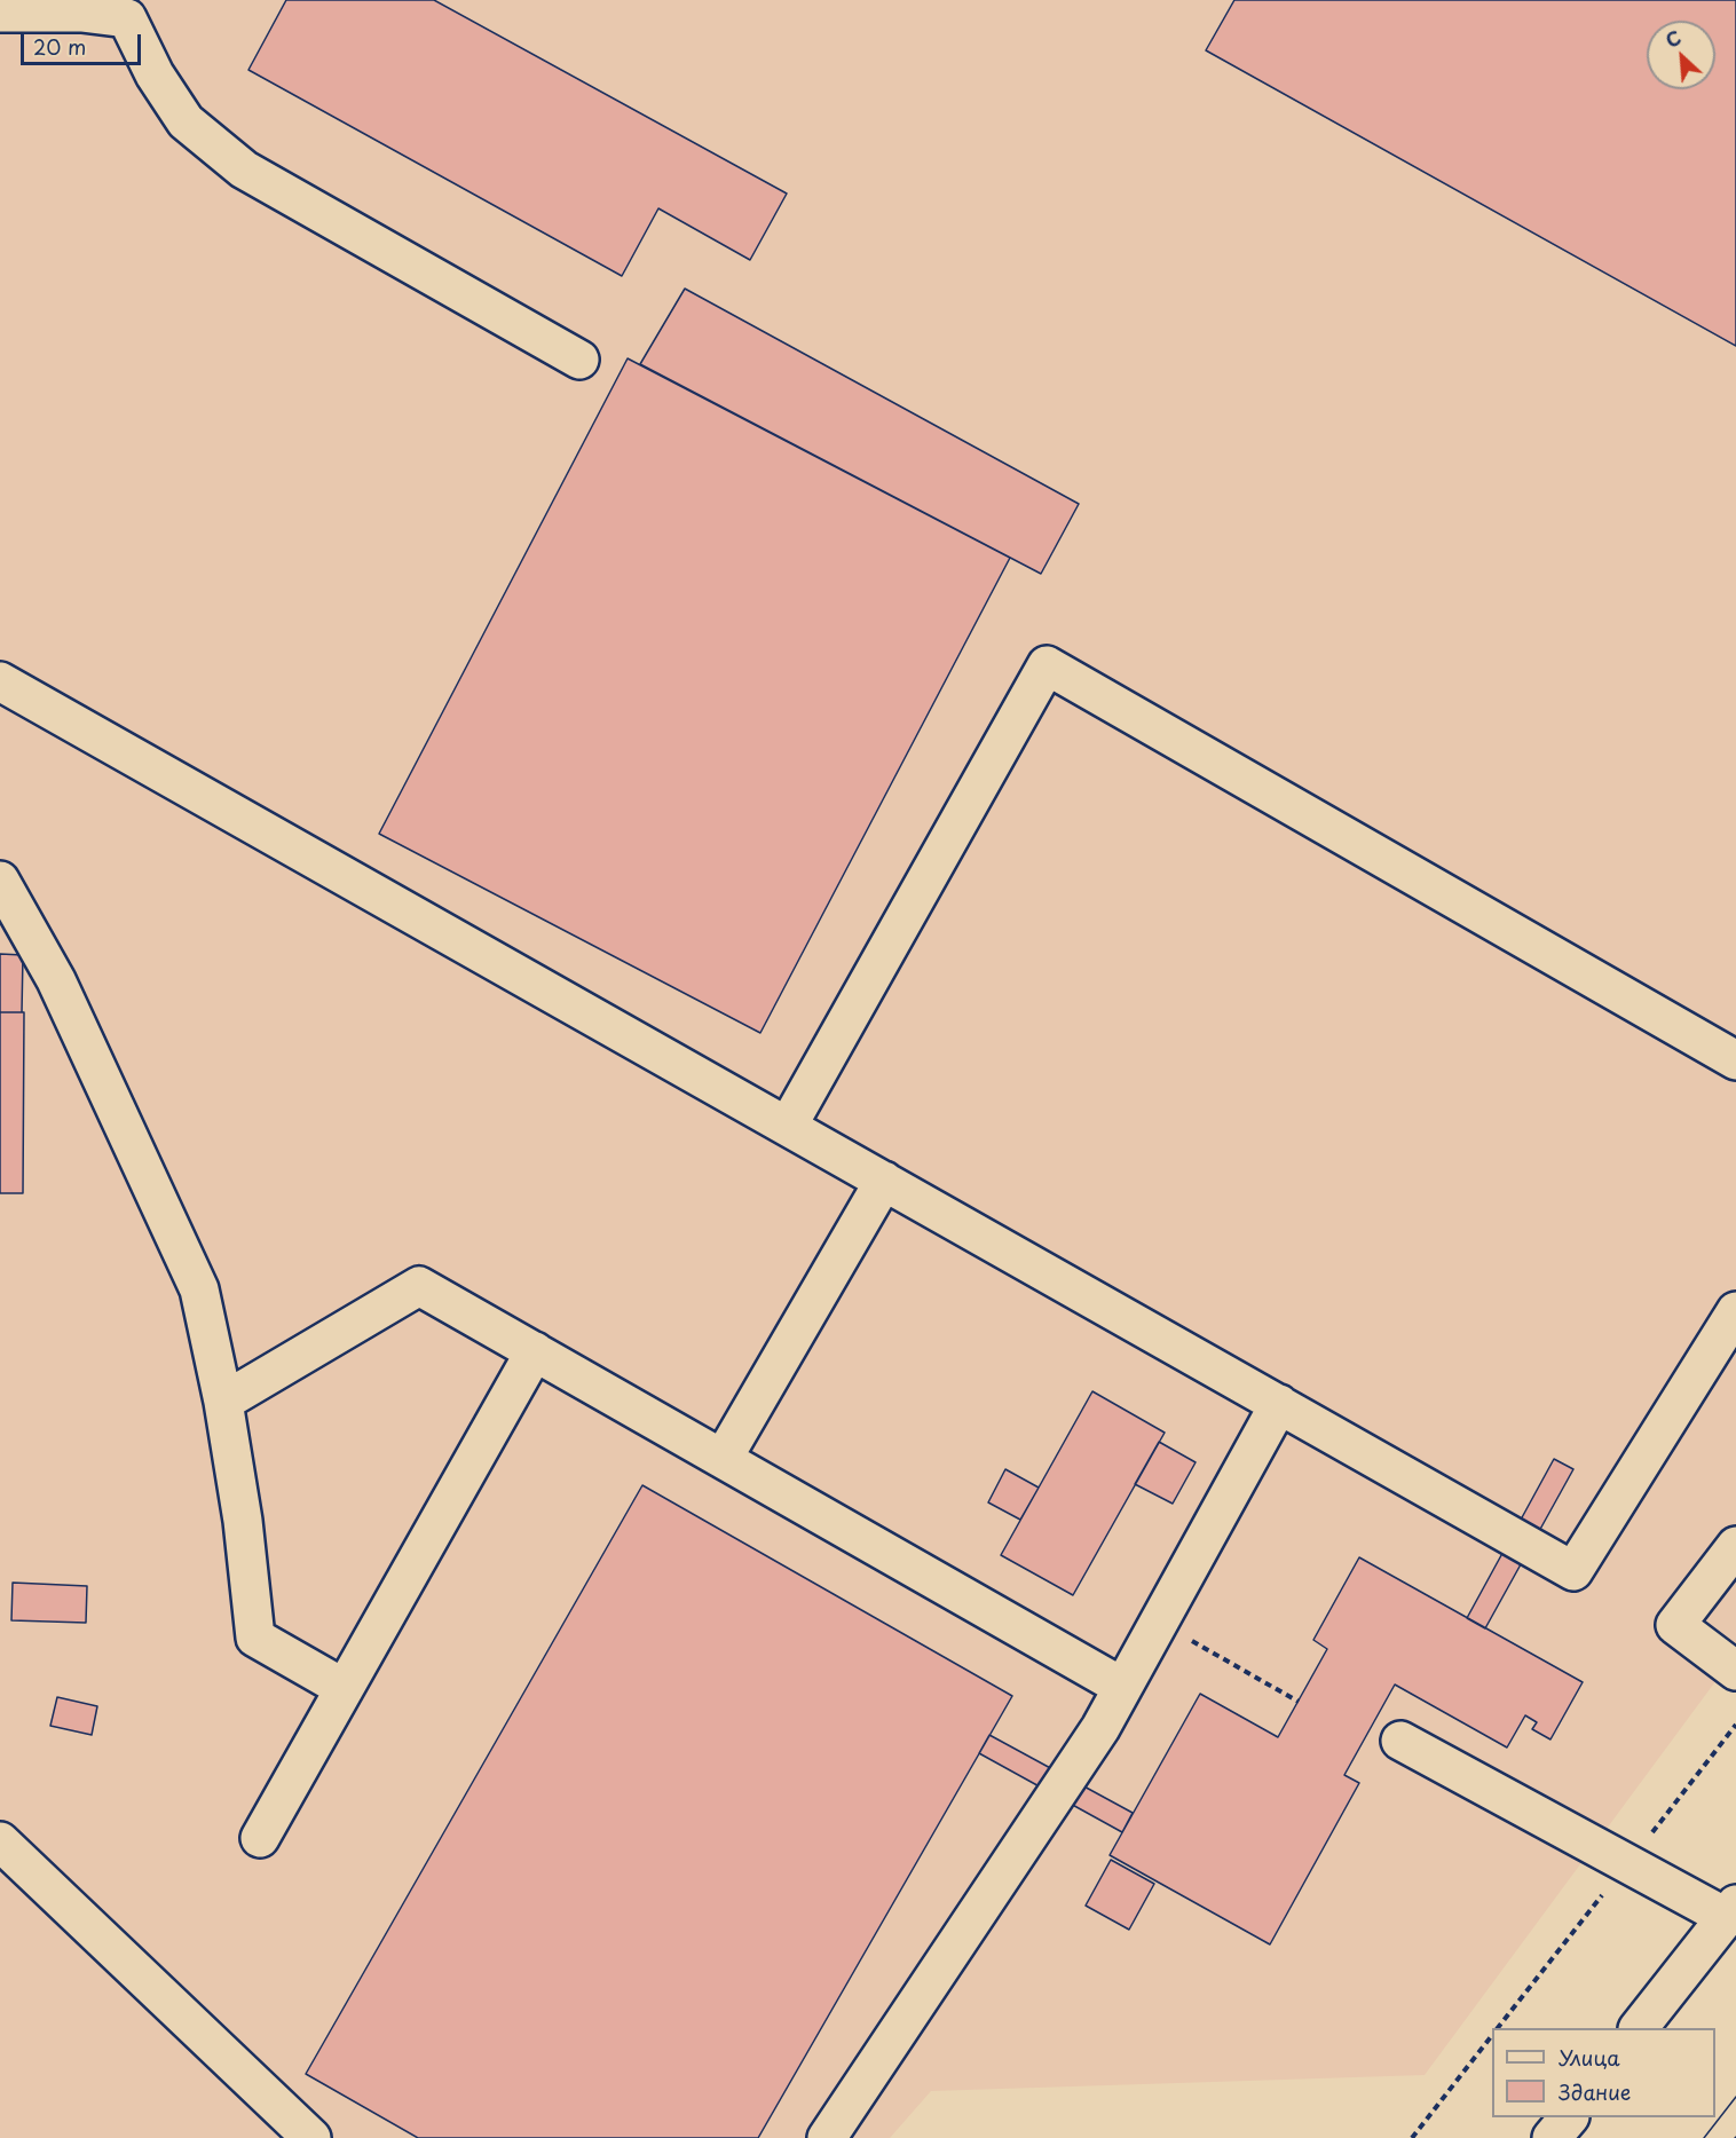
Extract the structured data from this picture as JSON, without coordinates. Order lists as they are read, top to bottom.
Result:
{
  "legend": ["Улица", "Здание"],
  "scale_bar": "20 m",
  "north": "top left"
}
